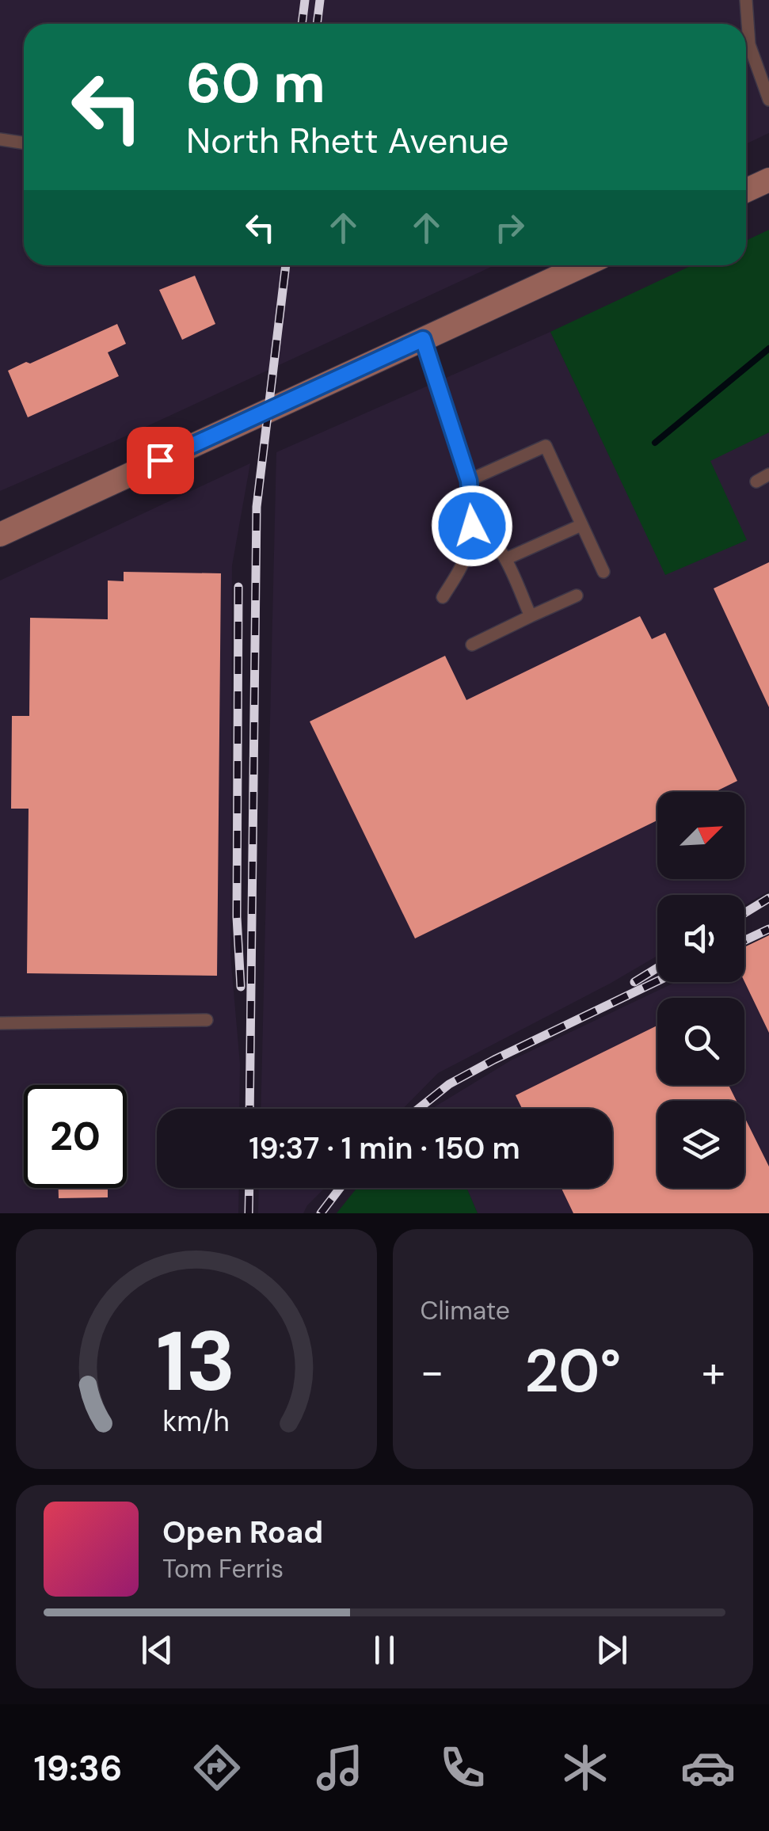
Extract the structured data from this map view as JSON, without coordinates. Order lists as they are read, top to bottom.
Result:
{
  "north": "top right",
  "page": {
    "turn": ["60 m", "North Rhett Avenue"],
    "limit": "20",
    "trip": "19:37 · 1 min · 150 m",
    "tile": "Climate",
    "heat": ["−", "20°", "+"],
    "song": ["Open Road", "Tom Ferris"],
    "tabs": "19:36",
    "gauge": ["13", "km/h"]
  }
}
